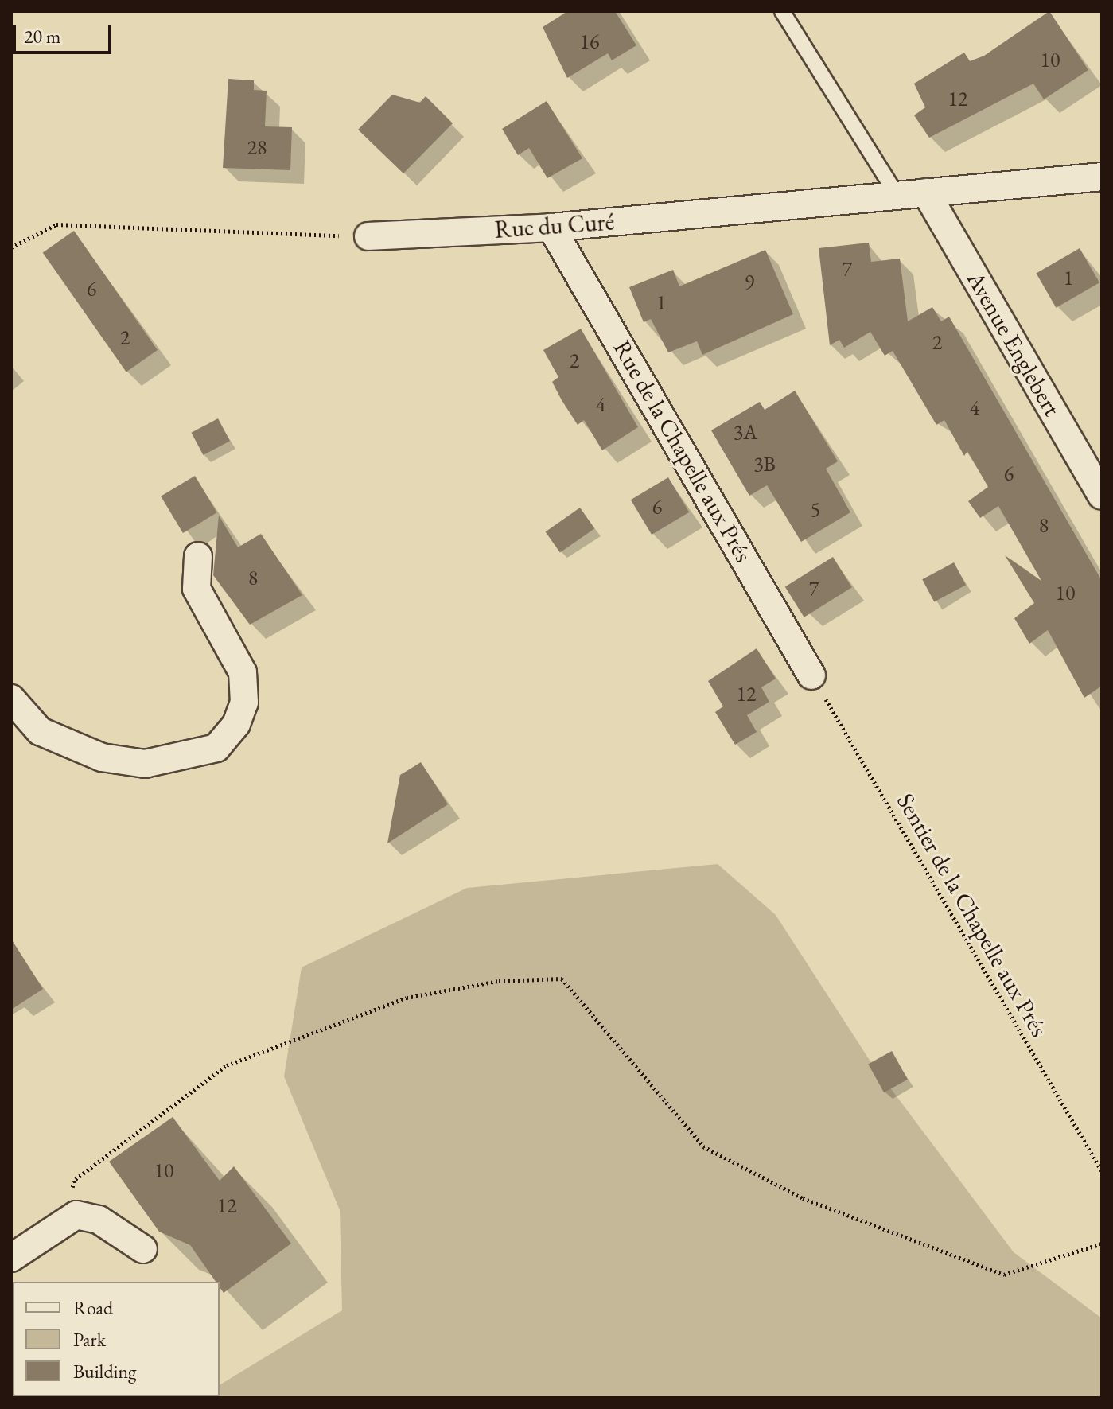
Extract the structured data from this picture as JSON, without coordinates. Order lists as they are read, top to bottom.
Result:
{
  "streets": {
    "street": ["Rue du Curé", "Avenue Englebert", "Rue de la Chapelle aux Prés"],
    "path": ["Sentier de la Chapelle aux Prés"]
  },
  "crossings": [
    ["Rue du Curé", "Avenue Englebert"],
    ["Rue du Curé", "Rue de la Chapelle aux Prés"],
    ["Rue de la Chapelle aux Prés", "Sentier de la Chapelle aux Prés"]
  ],
  "house_numbers": [
    "16",
    "10",
    "12",
    "28",
    "7",
    "1",
    "9",
    "6",
    "1",
    "2",
    "2",
    "2",
    "4",
    "4",
    "3A",
    "3B",
    "6",
    "6",
    "5",
    "8",
    "8",
    "7",
    "10",
    "12",
    "10",
    "12"
  ],
  "legend": ["Road", "Park", "Building"],
  "scale_bar": "20 m"
}
